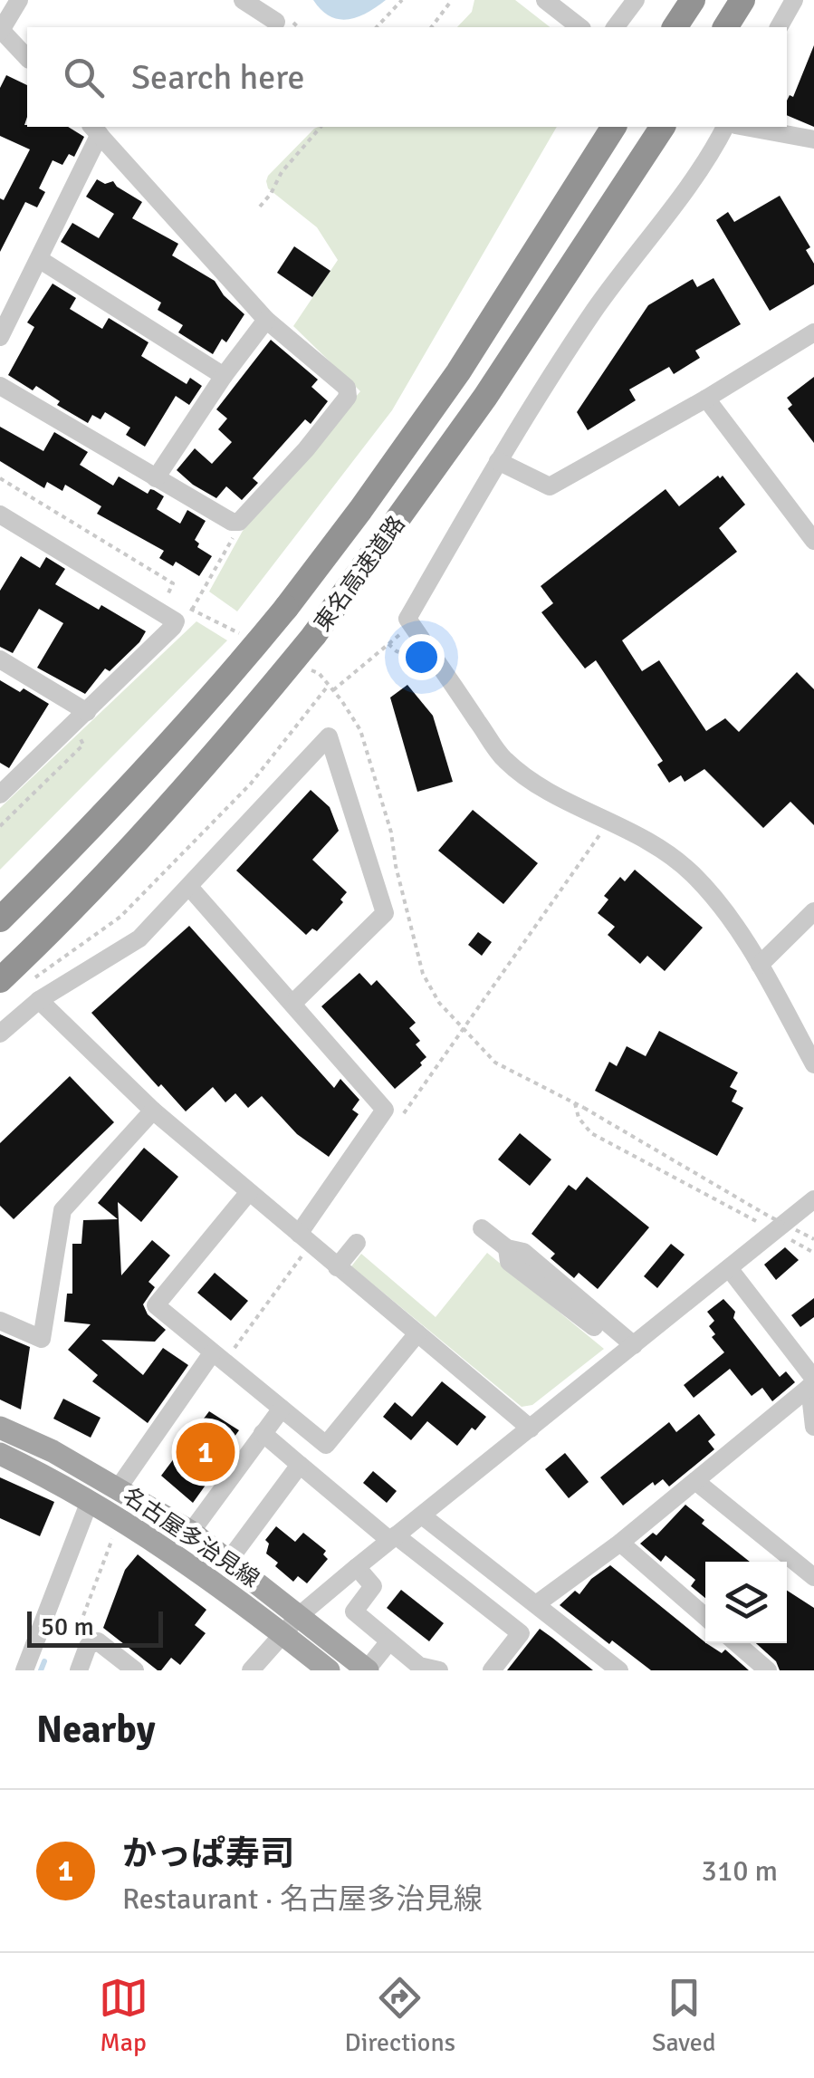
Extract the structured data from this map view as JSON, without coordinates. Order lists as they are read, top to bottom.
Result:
{
  "streets": {
    "highway": ["東名高速道路"],
    "main road": ["名古屋多治見線"]
  },
  "scale_bar": "50 m",
  "page": {
    "search": "Search here",
    "pins": "1",
    "scale": "50 m",
    "heading": "Nearby",
    "list": [
      {
        "mark": "1",
        "name": "かっぱ寿司",
        "note": "Restaurant · 名古屋多治見線",
        "value": "310 m"
      }
    ],
    "nav": ["Map", "Directions", "Saved"]
  }
}
